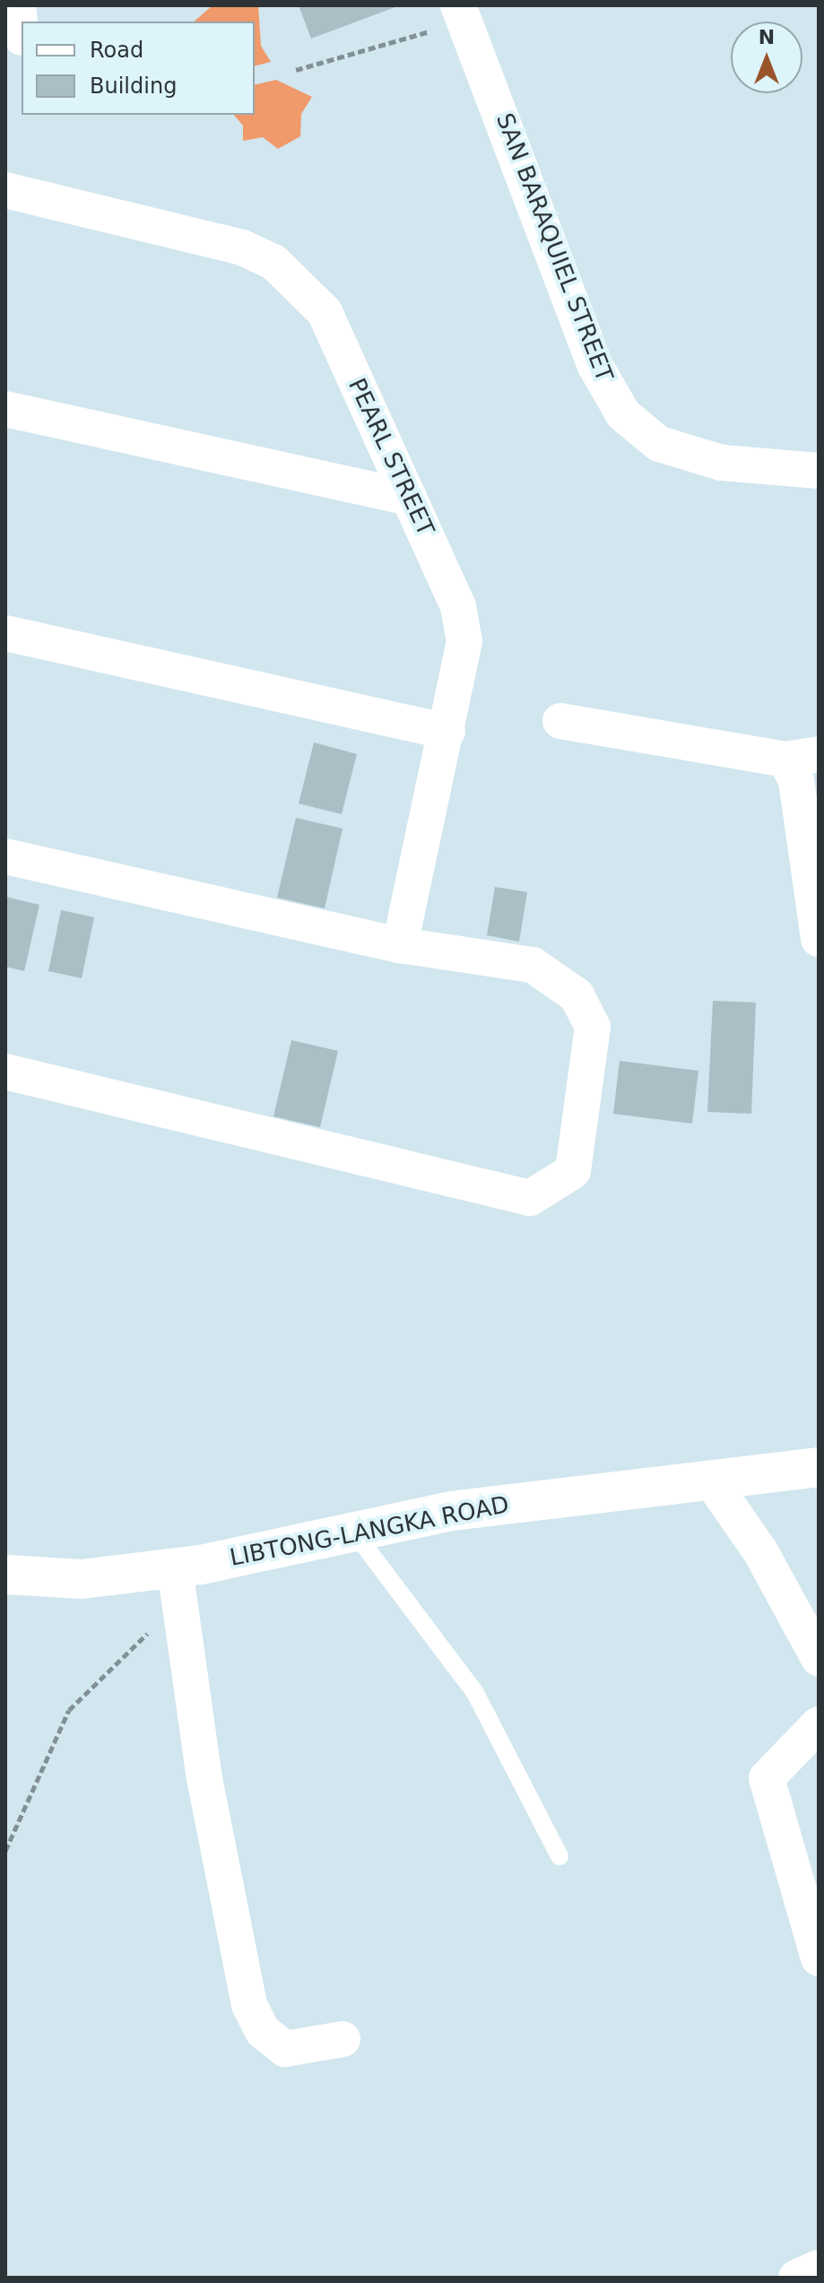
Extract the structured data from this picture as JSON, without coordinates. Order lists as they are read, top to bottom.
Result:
{
  "streets": {
    "main road": ["LIBTONG-LANGKA ROAD"],
    "street": ["SAN BARAQUIEL STREET", "PEARL STREET"]
  },
  "legend": ["Road", "Building"],
  "north": "top"
}
